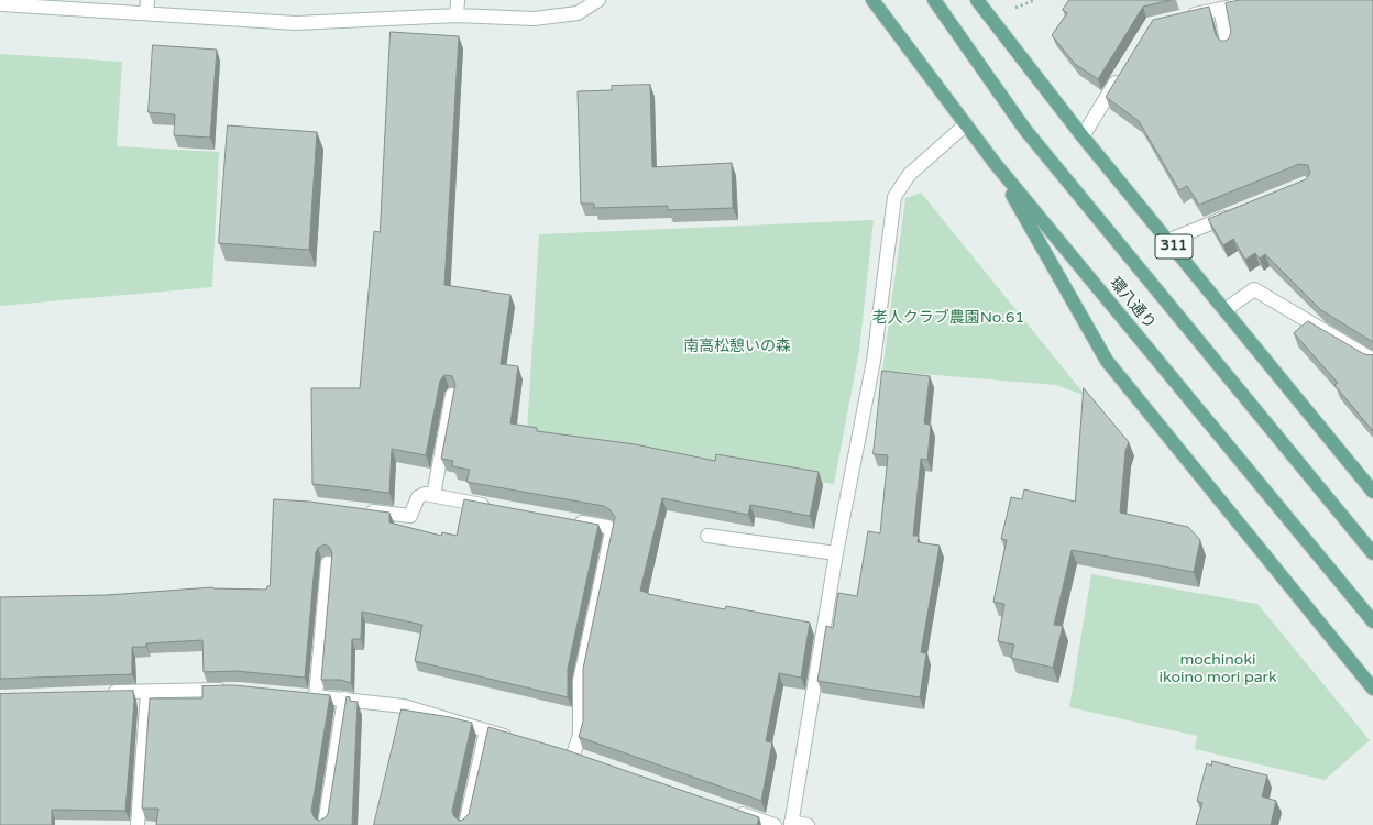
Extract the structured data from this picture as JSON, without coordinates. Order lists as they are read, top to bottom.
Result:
{
  "streets": {
    "main road": ["311", "環八通り"]
  },
  "parks": ["老人クラブ農園No.61", "南高松憩いの森", "mochinoki ikoino mori park"]
}
